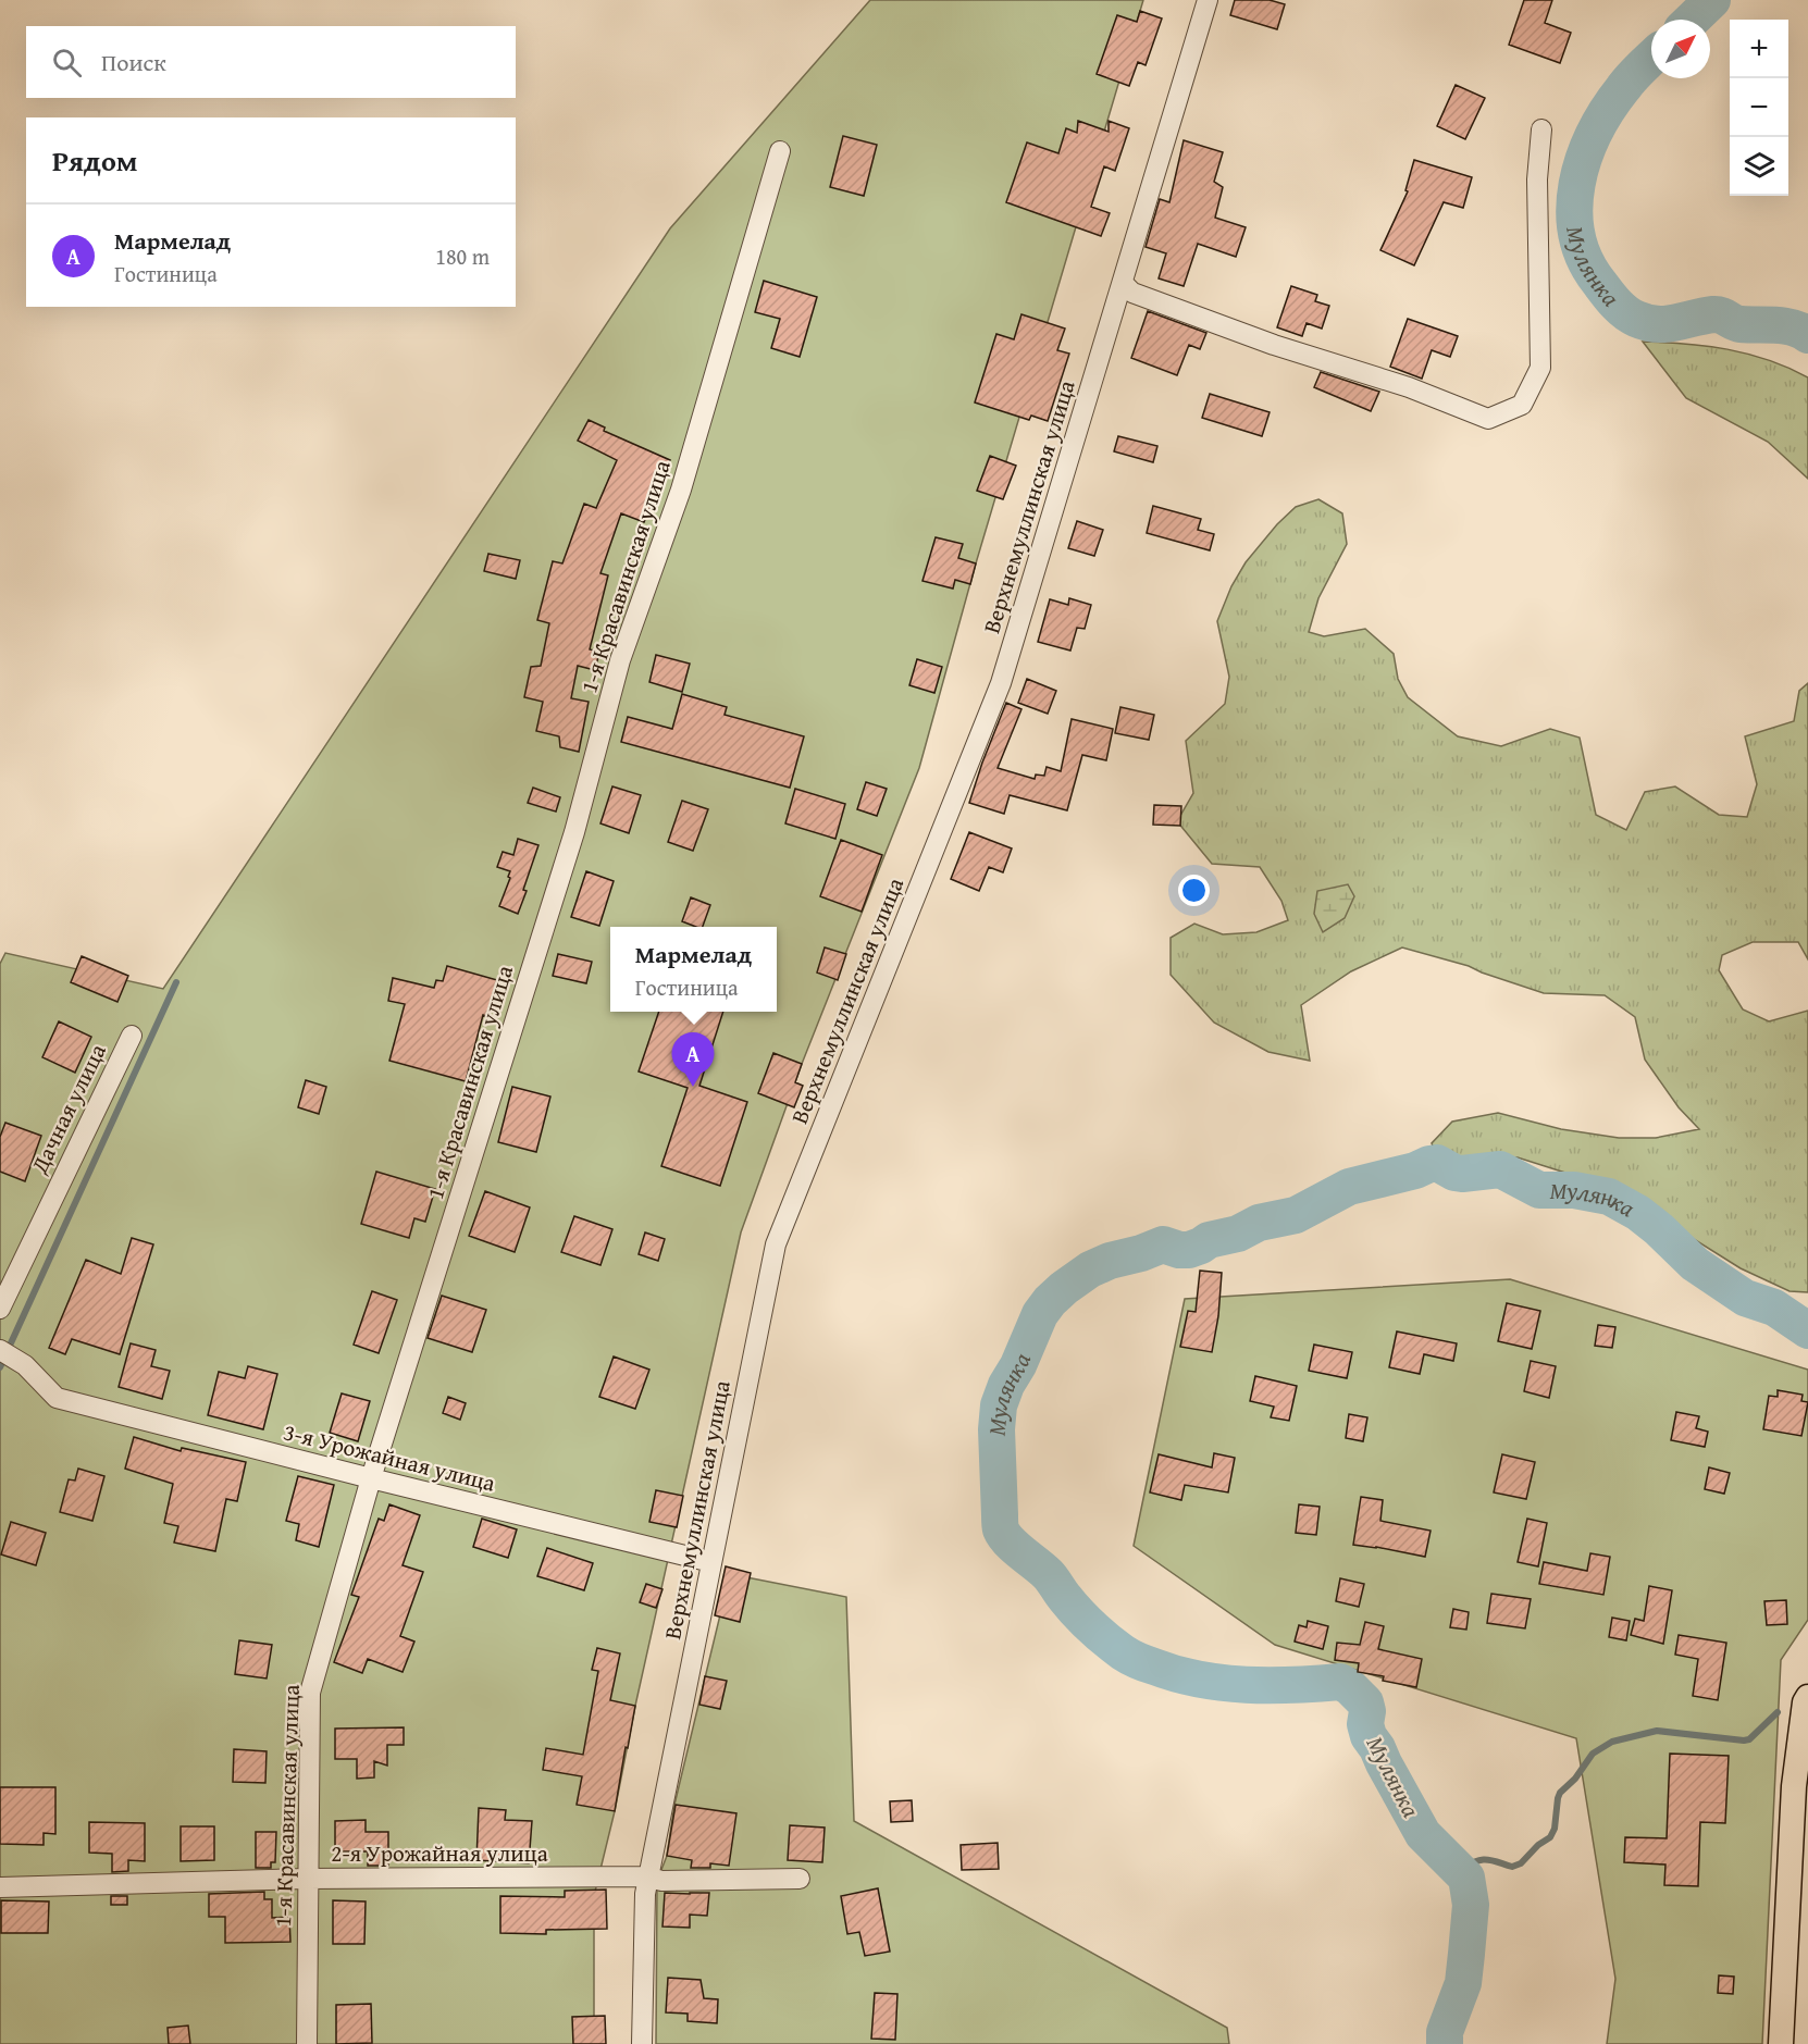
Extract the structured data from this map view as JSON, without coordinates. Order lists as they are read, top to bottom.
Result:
{
  "streets": {
    "street": [
      "Верхнемуллинская улица",
      "1-я Красавинская улица",
      "Дачная улица",
      "3-я Урожайная улица",
      "2-я Урожайная улица"
    ]
  },
  "crossings": [
    ["Верхнемуллинская улица", "3-я Урожайная улица"],
    ["Верхнемуллинская улица", "2-я Урожайная улица"],
    ["1-я Красавинская улица", "3-я Урожайная улица"],
    ["1-я Красавинская улица", "2-я Урожайная улица"]
  ],
  "water": ["Мулянка"],
  "north": "top right",
  "page": {
    "map_buttons": ["+", "−"],
    "search": "Поиск",
    "heading": "Рядом",
    "list": [
      {
        "mark": "A",
        "name": "Мармелад",
        "note": "Гостиница",
        "value": "180 m"
      }
    ],
    "popup": ["Мармелад", "Гостиница"],
    "pins": "A"
  }
}
